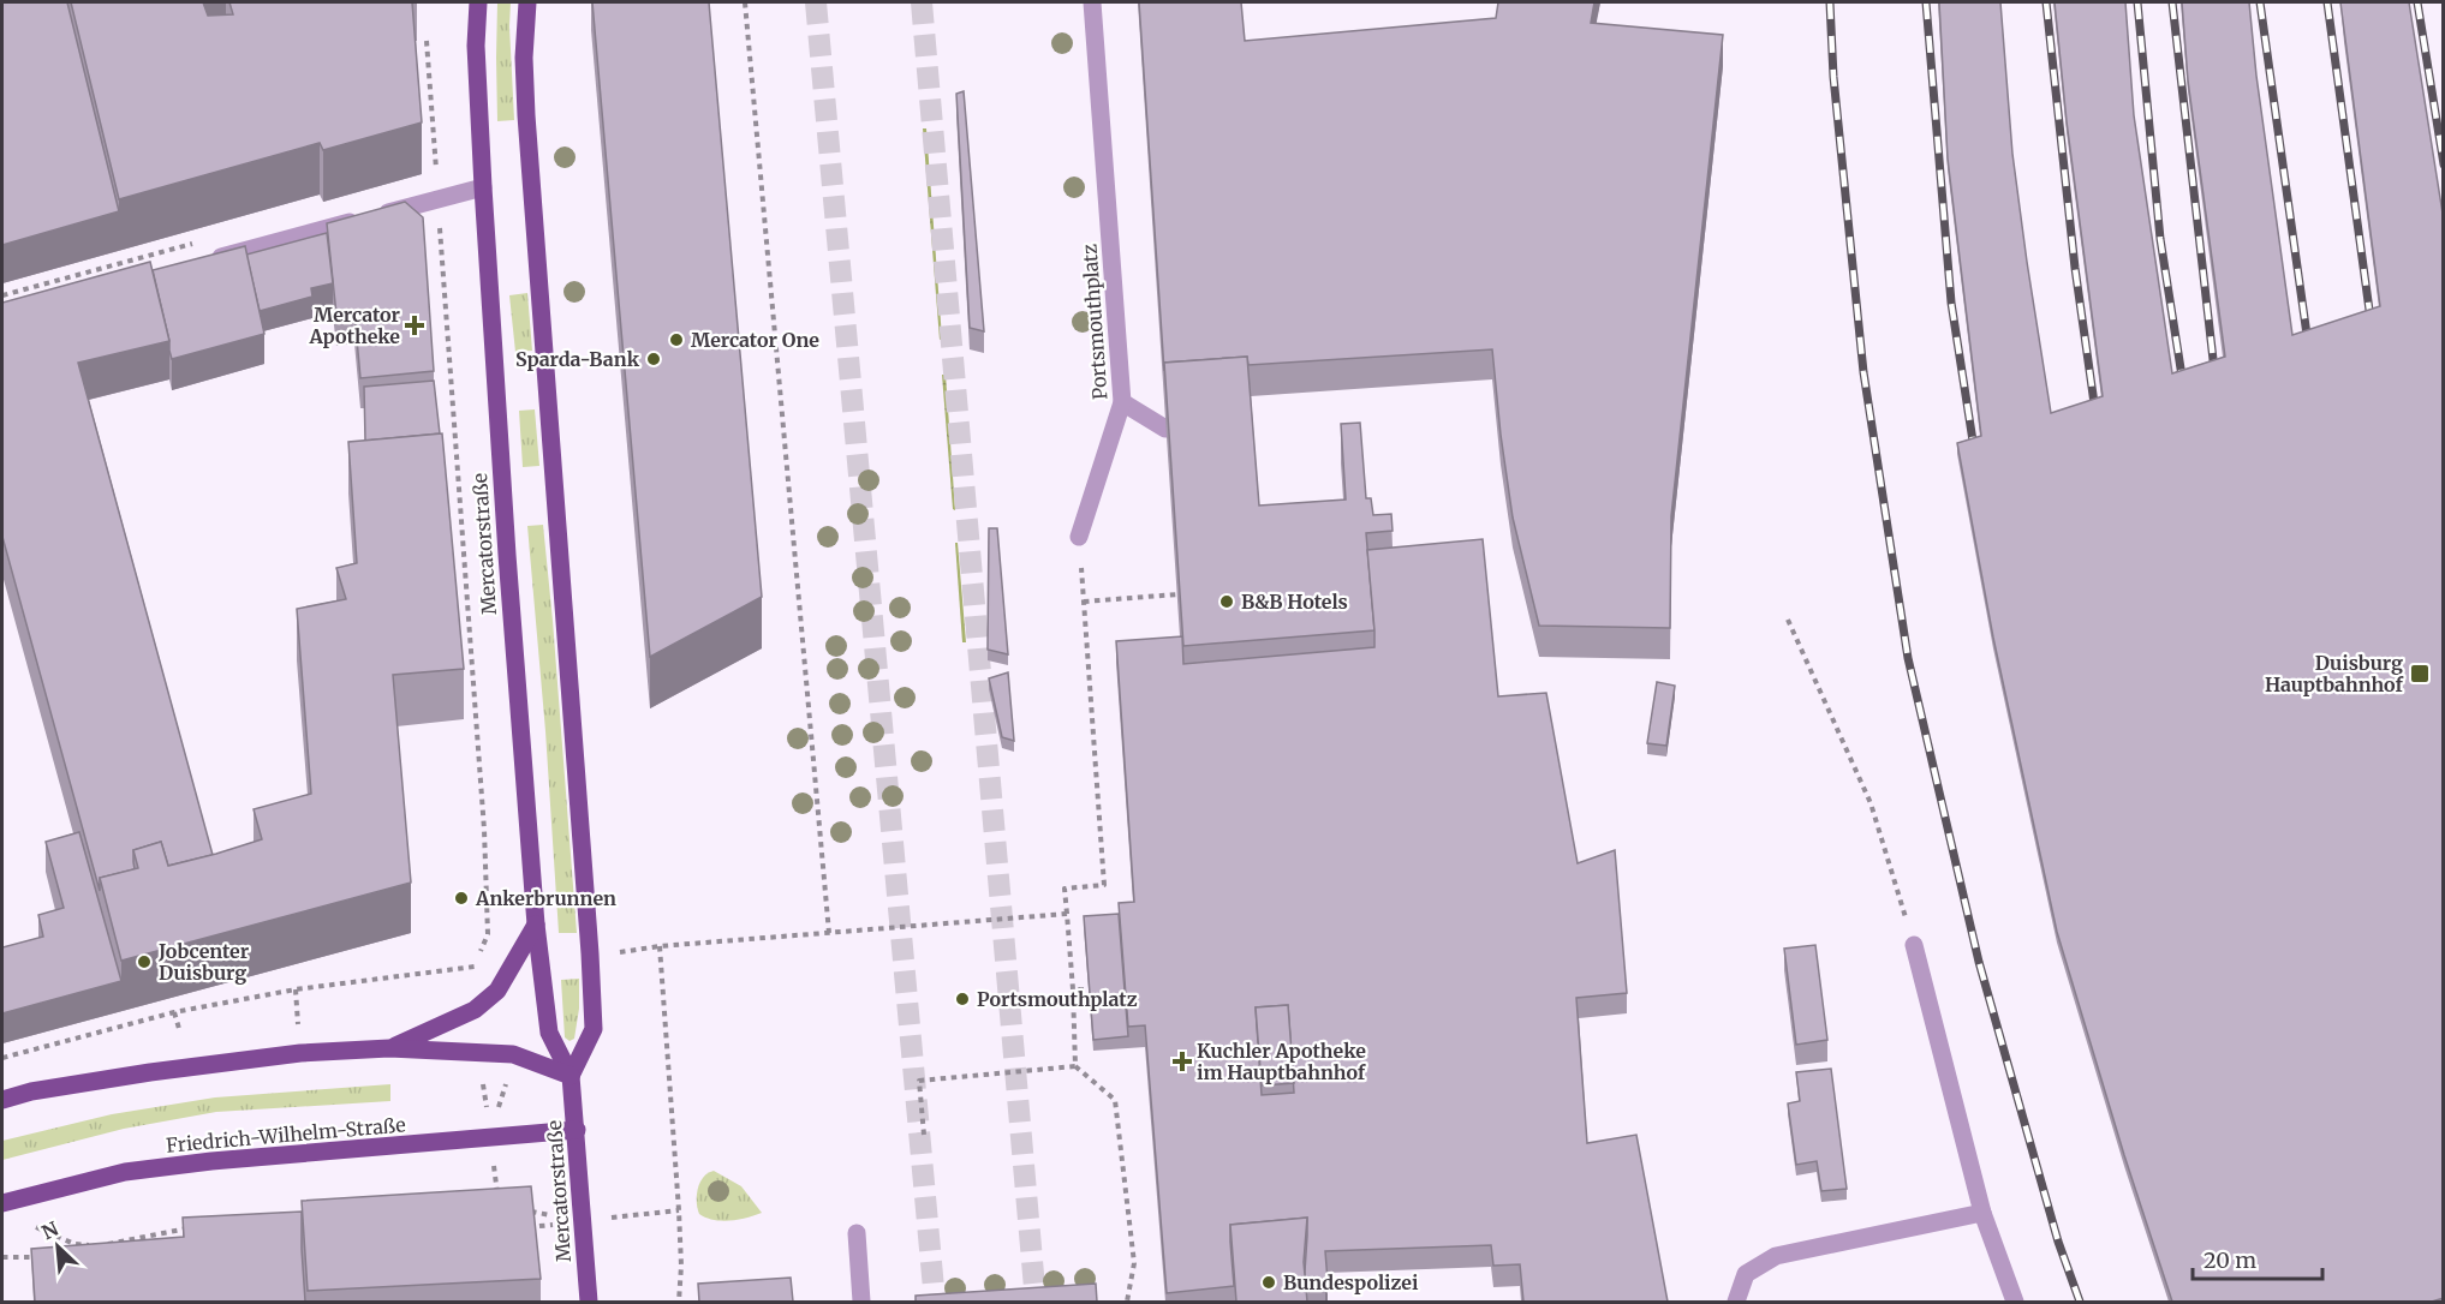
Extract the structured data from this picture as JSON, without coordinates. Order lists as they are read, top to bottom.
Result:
{
  "streets": {
    "main road": ["Mercatorstraße", "Friedrich-Wilhelm-Straße"],
    "street": ["Portsmouthplatz"]
  },
  "crossings": [
    ["Mercatorstraße", "Friedrich-Wilhelm-Straße"]
  ],
  "places": {
    "health": ["Mercator Apotheke", "Kuchler Apotheke im Hauptbahnhof"],
    "other": [
      "Mercator One",
      "Sparda-Bank",
      "B&B Hotels",
      "Ankerbrunnen",
      "Jobcenter Duisburg",
      "Portsmouthplatz",
      "Bundespolizei"
    ],
    "transit": ["Duisburg Hauptbahnhof"]
  },
  "scale_bar": "20 m",
  "north": "top left"
}
